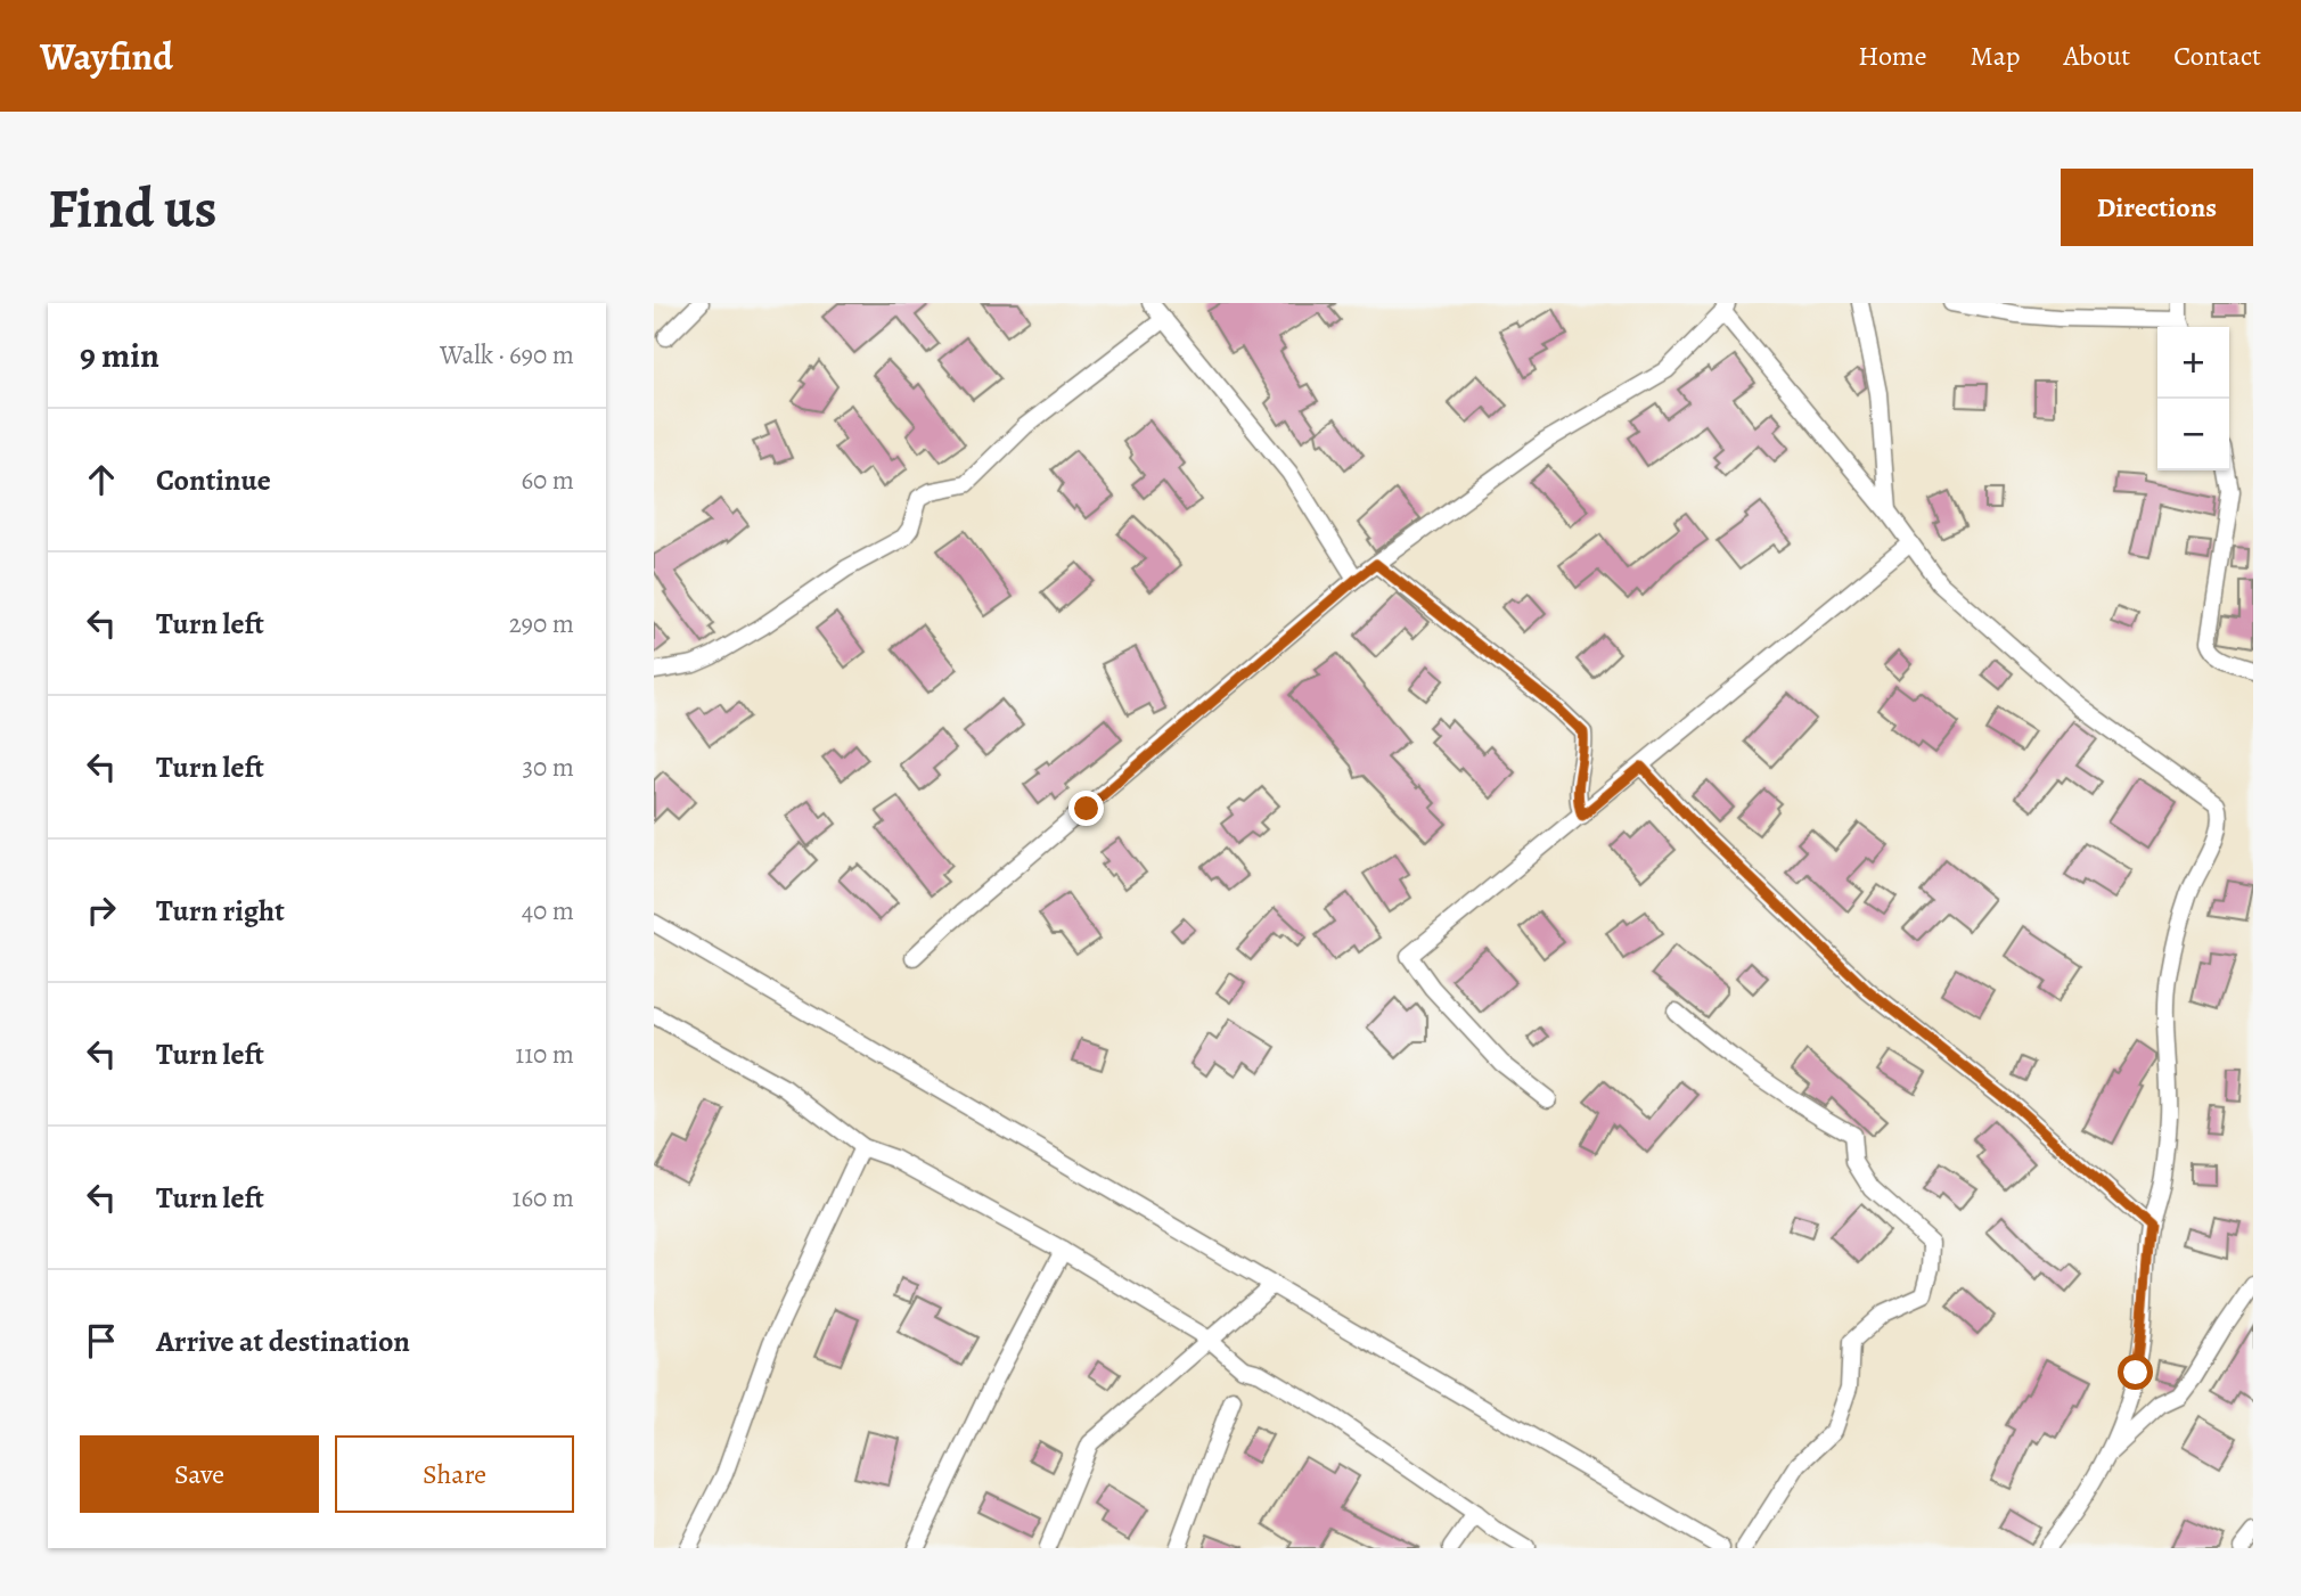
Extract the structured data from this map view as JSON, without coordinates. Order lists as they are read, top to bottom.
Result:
{
  "page": {
    "header": "Wayfind",
    "nav": [
      "Home",
      "Map",
      "About",
      "Contact"
    ],
    "buttons": [
      "Directions",
      ["Save", "Share"]
    ],
    "title": "Find us",
    "heading": ["9 min", "Walk · 690 m"],
    "map_buttons": ["+", "−"],
    "list": [
      ["Continue", "60 m"],
      ["Turn left", "290 m"],
      ["Turn left", "30 m"],
      ["Turn right", "40 m"],
      ["Turn left", "110 m"],
      ["Turn left", "160 m"],
      "Arrive at destination"
    ]
  }
}
